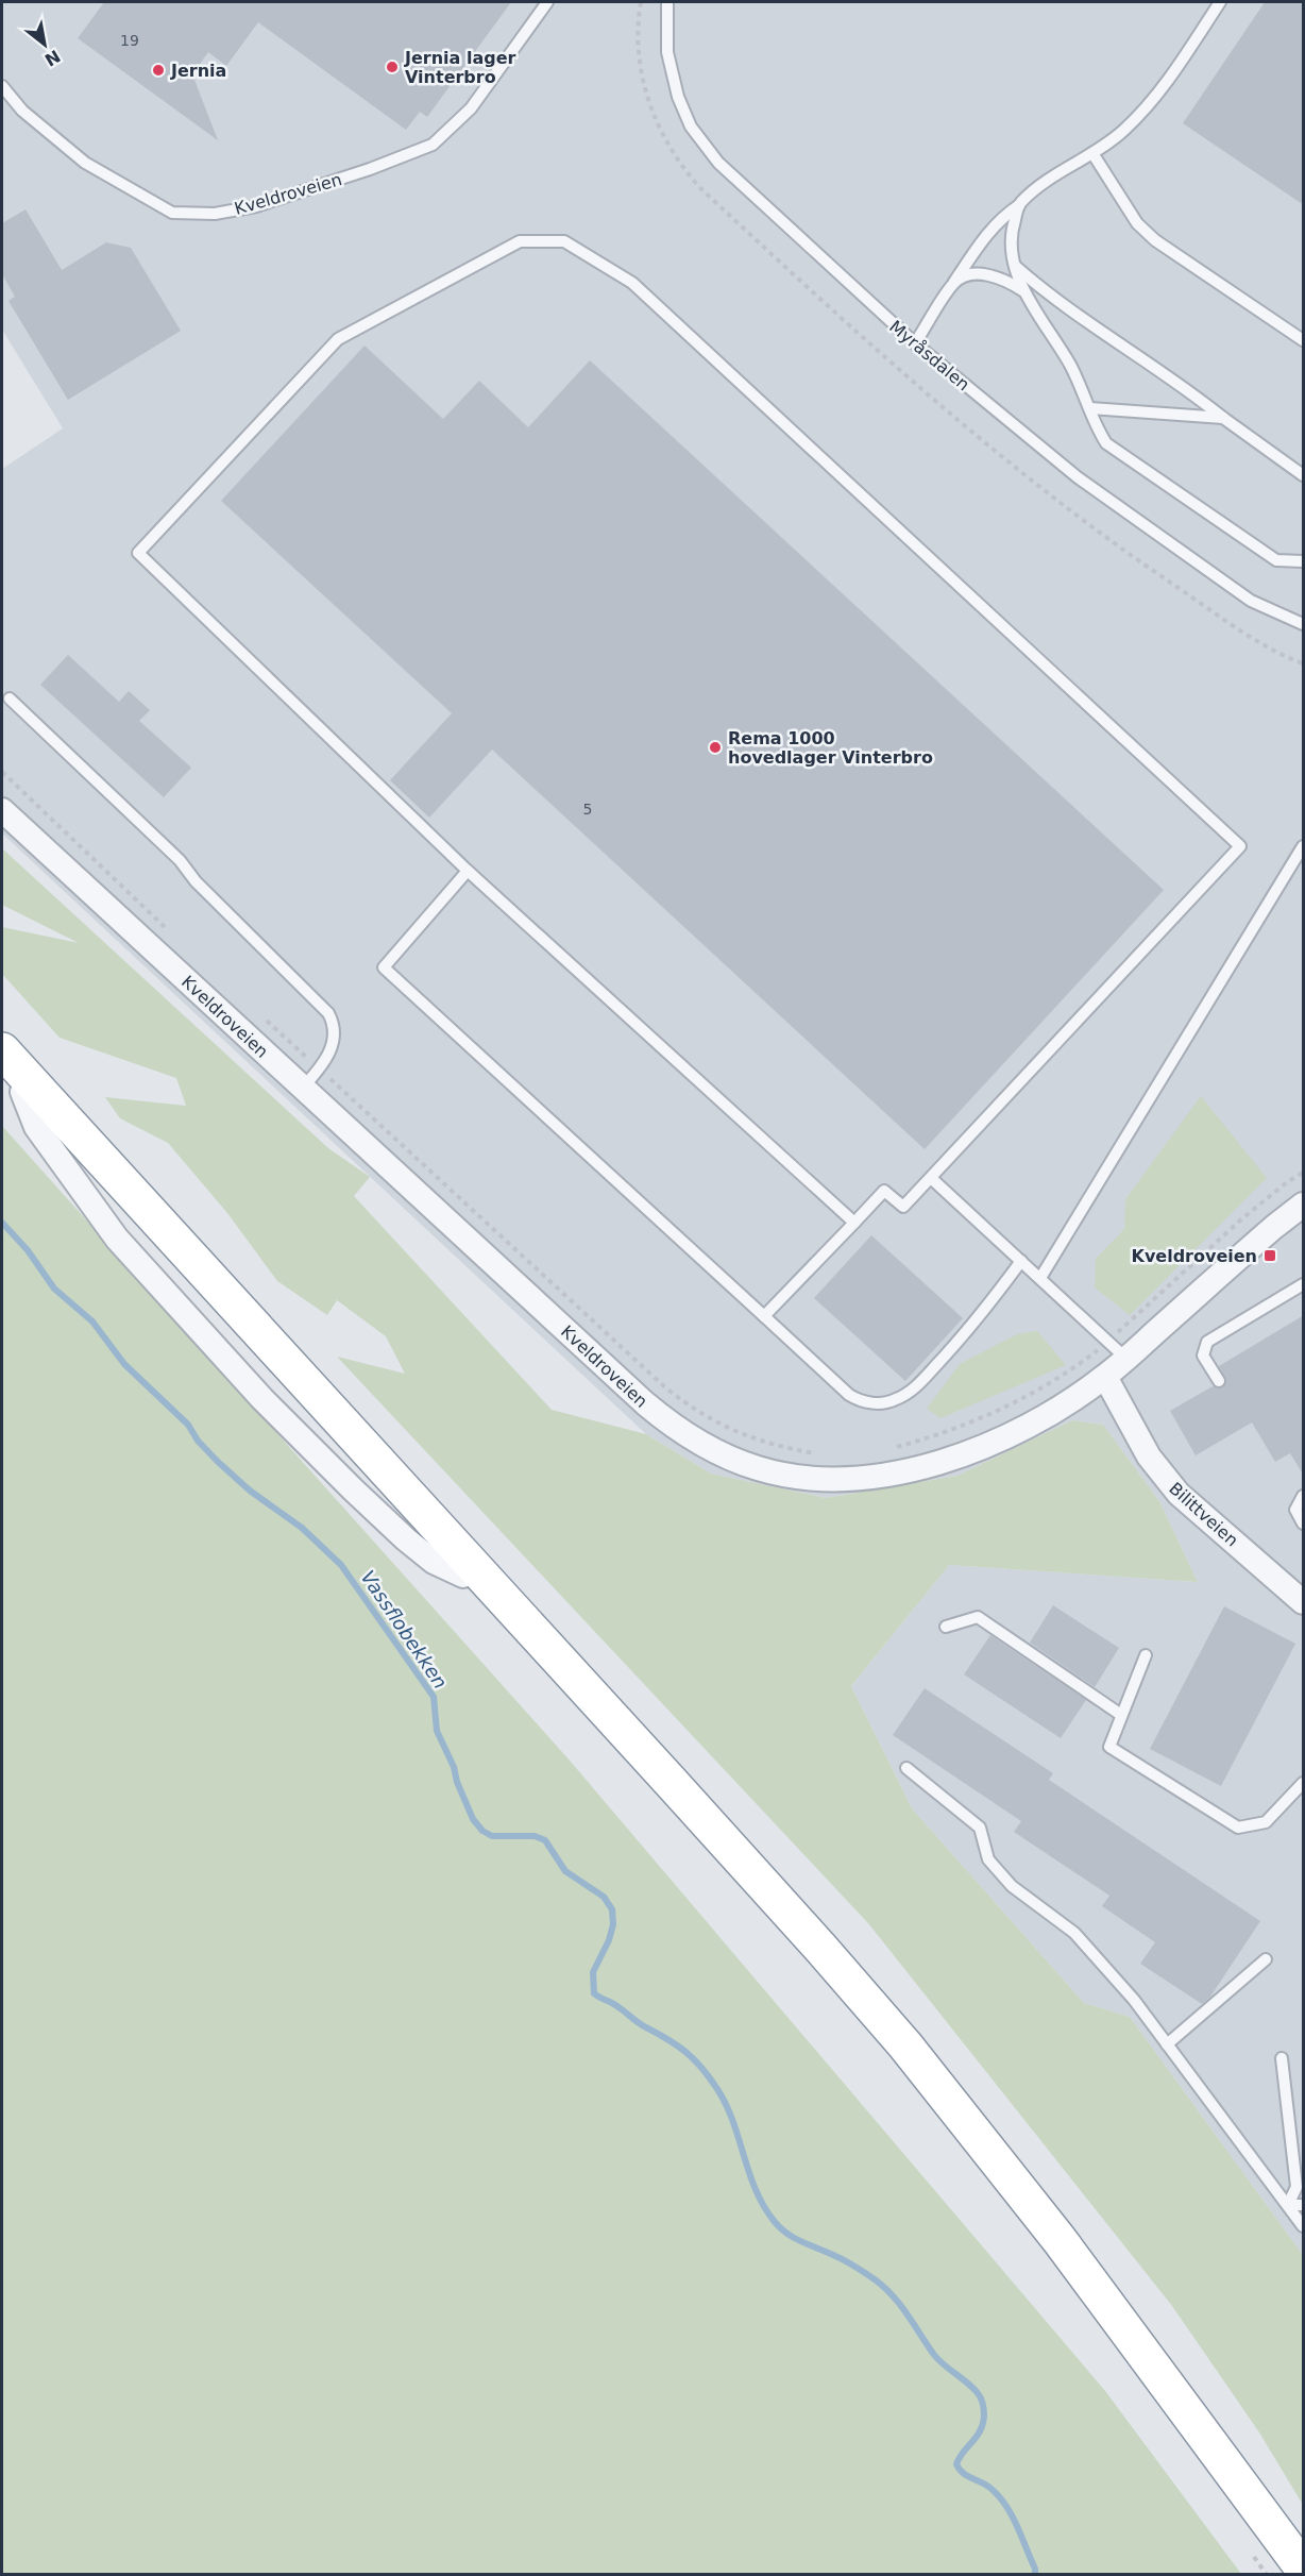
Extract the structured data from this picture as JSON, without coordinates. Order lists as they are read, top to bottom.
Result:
{
  "streets": {
    "street": ["Kveldroveien", "Bilittveien"],
    "lane": ["Myråsdalen"]
  },
  "crossings": [
    ["Kveldroveien", "Bilittveien"]
  ],
  "water": ["Vassflobekken"],
  "places": {
    "other": ["Jernia lager Vinterbro", "Jernia", "Rema 1000 hovedlager Vinterbro"],
    "transit": ["Kveldroveien"]
  },
  "house_numbers": ["19", "5"],
  "north": "bottom right"
}
